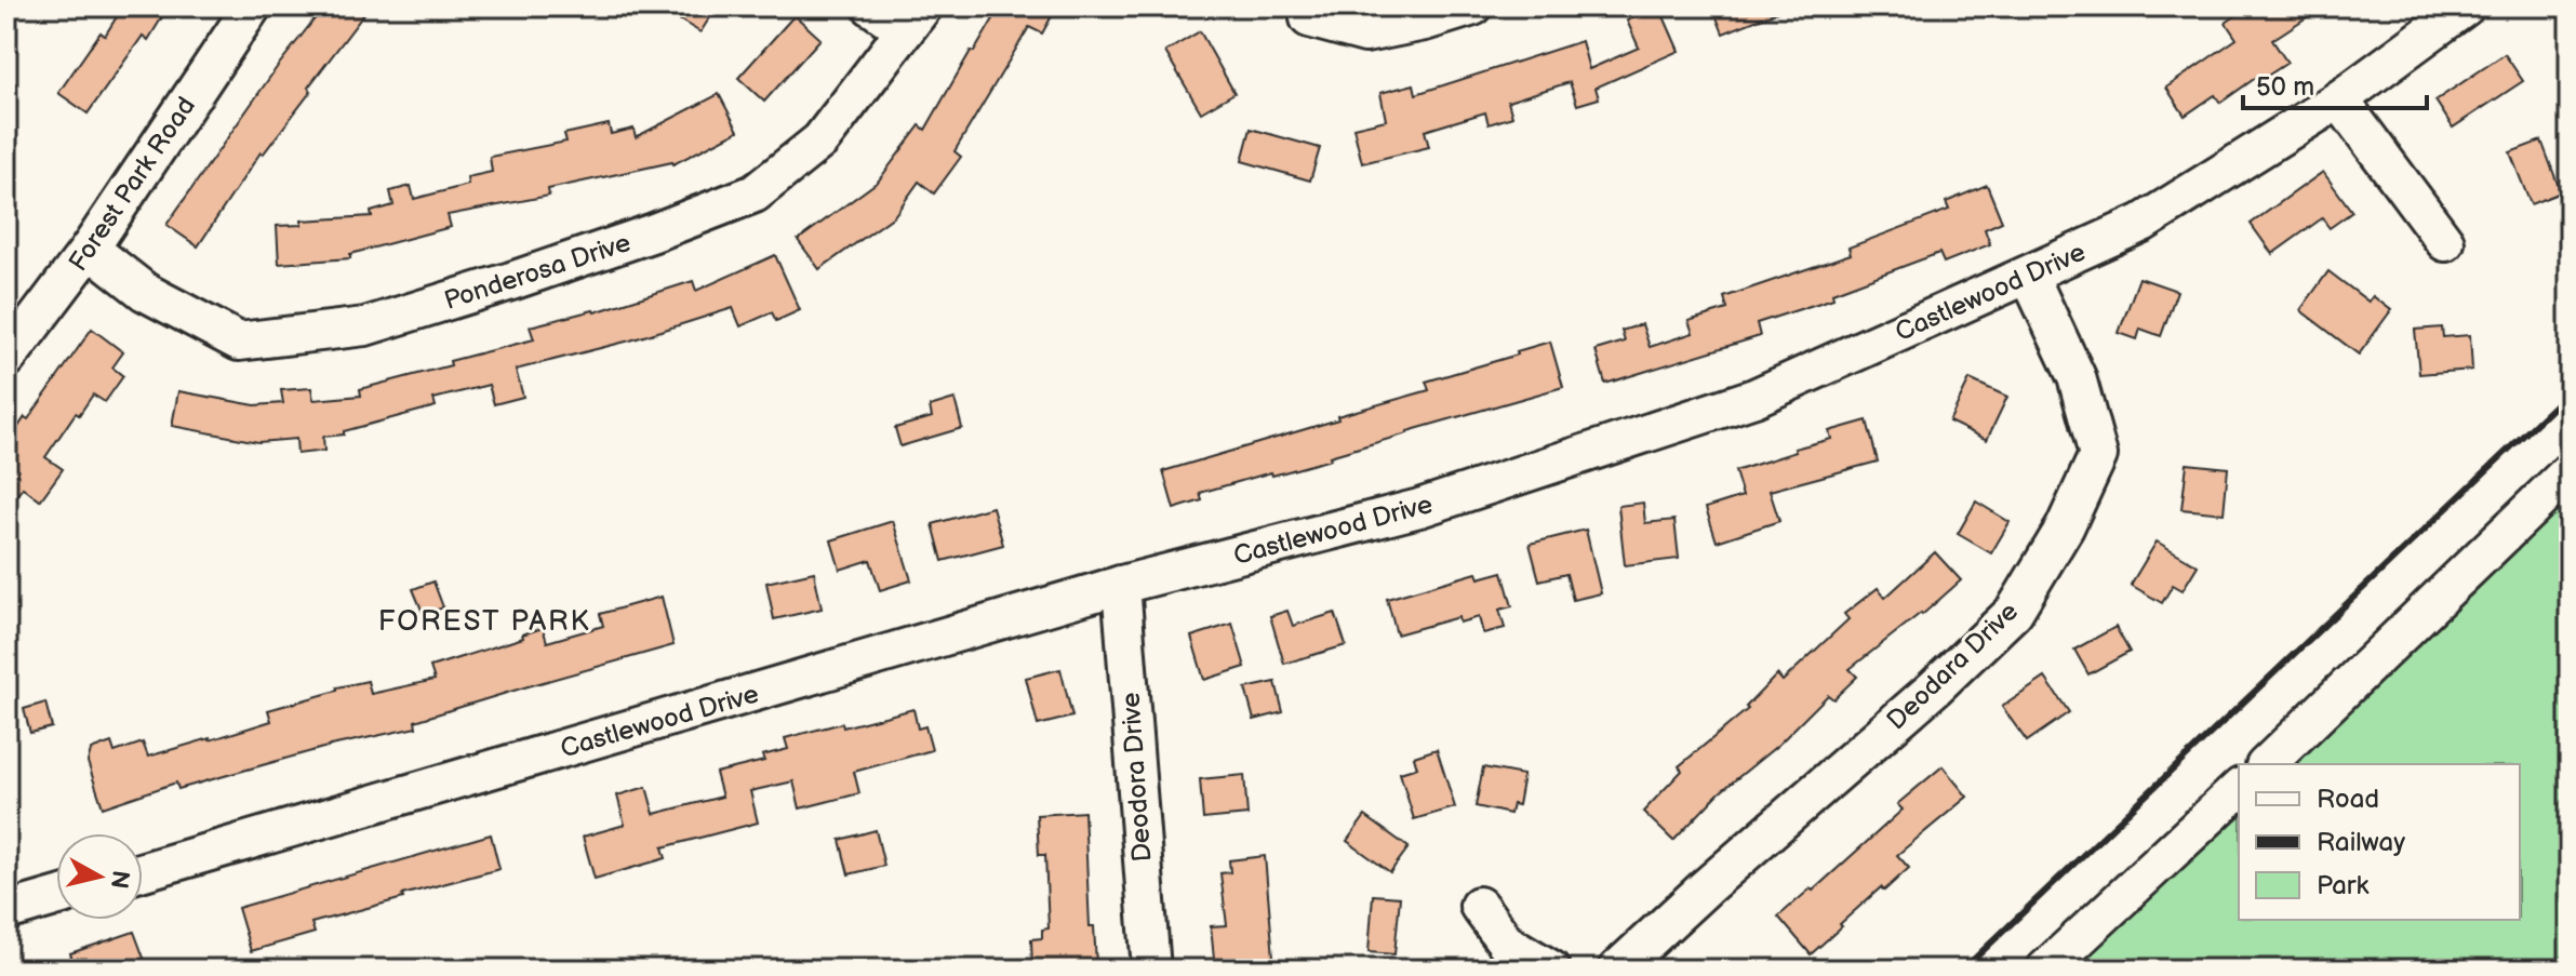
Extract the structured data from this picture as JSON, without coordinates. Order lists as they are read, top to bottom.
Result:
{
  "streets": {
    "street": [
      "Forest Park Road",
      "Ponderosa Drive",
      "Castlewood Drive",
      "Deodara Drive",
      "Deodora Drive"
    ]
  },
  "crossings": [
    ["Forest Park Road", "Ponderosa Drive"],
    ["Castlewood Drive", "Deodara Drive"],
    ["Castlewood Drive", "Deodora Drive"]
  ],
  "districts": ["FOREST PARK"],
  "legend": ["Road", "Railway", "Park"],
  "scale_bar": "50 m",
  "north": "right"
}
